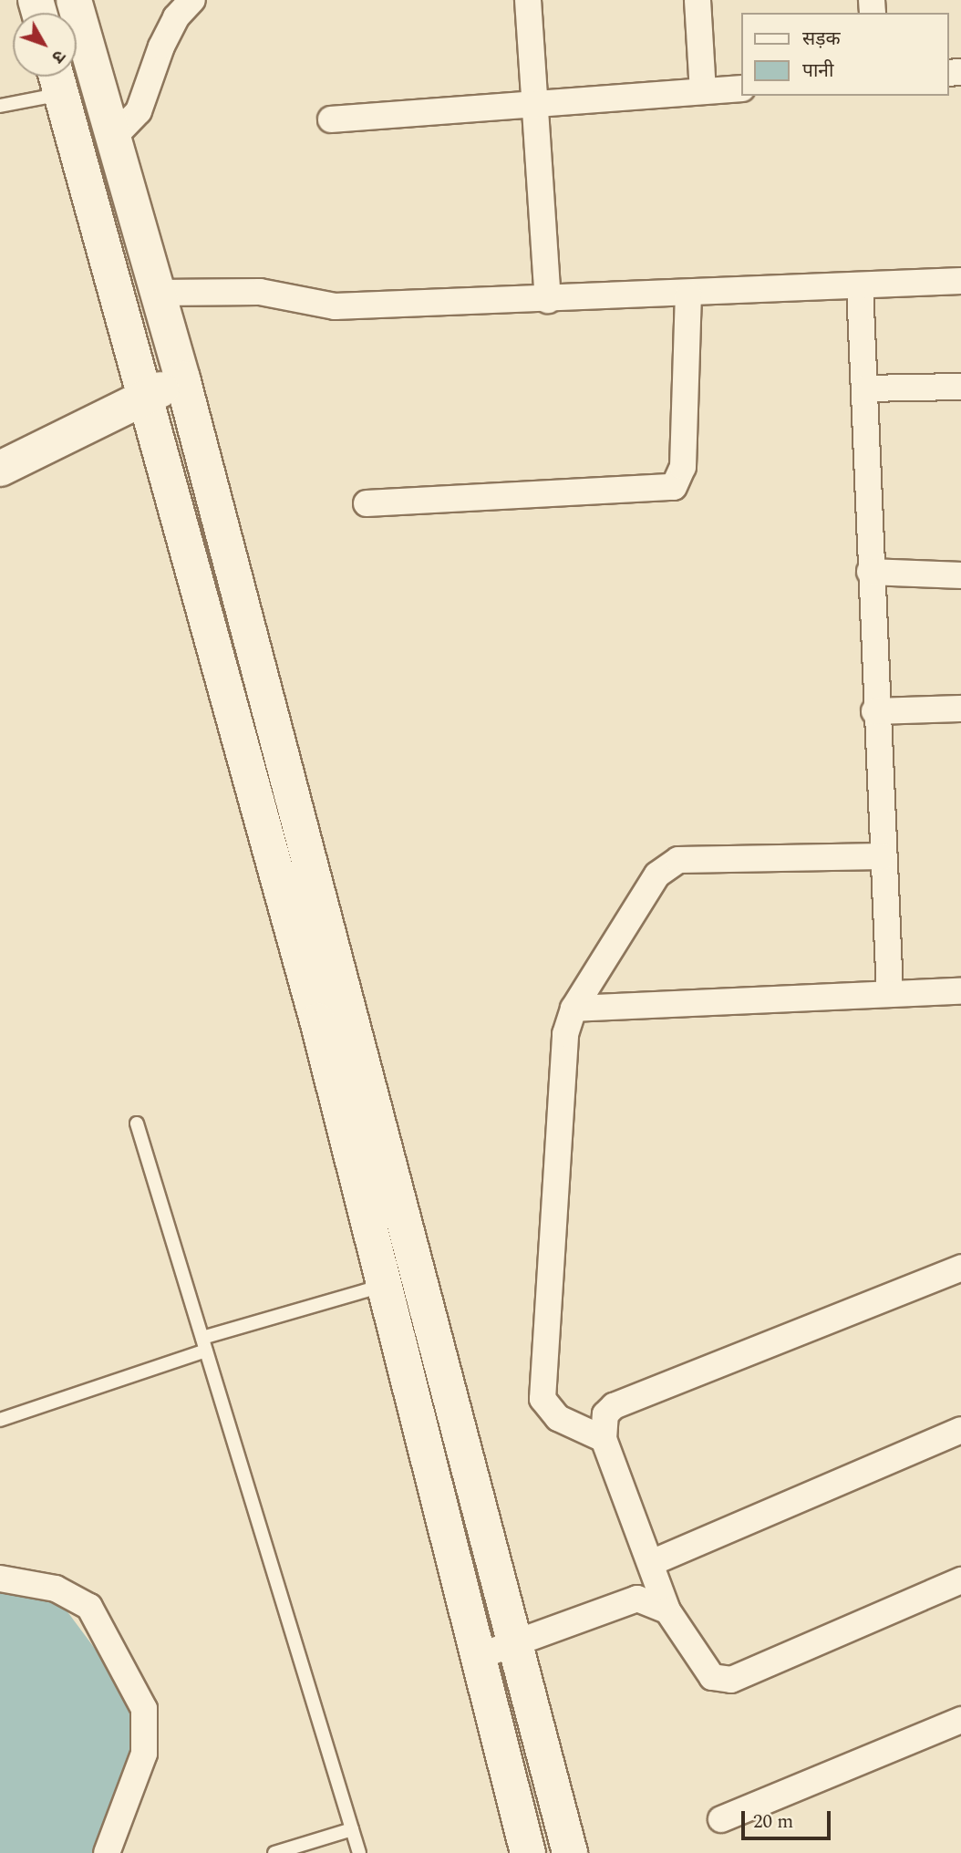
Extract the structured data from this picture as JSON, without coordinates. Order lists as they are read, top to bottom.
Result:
{
  "legend": ["सड़क", "पानी"],
  "scale_bar": "20 m",
  "north": "bottom right"
}
